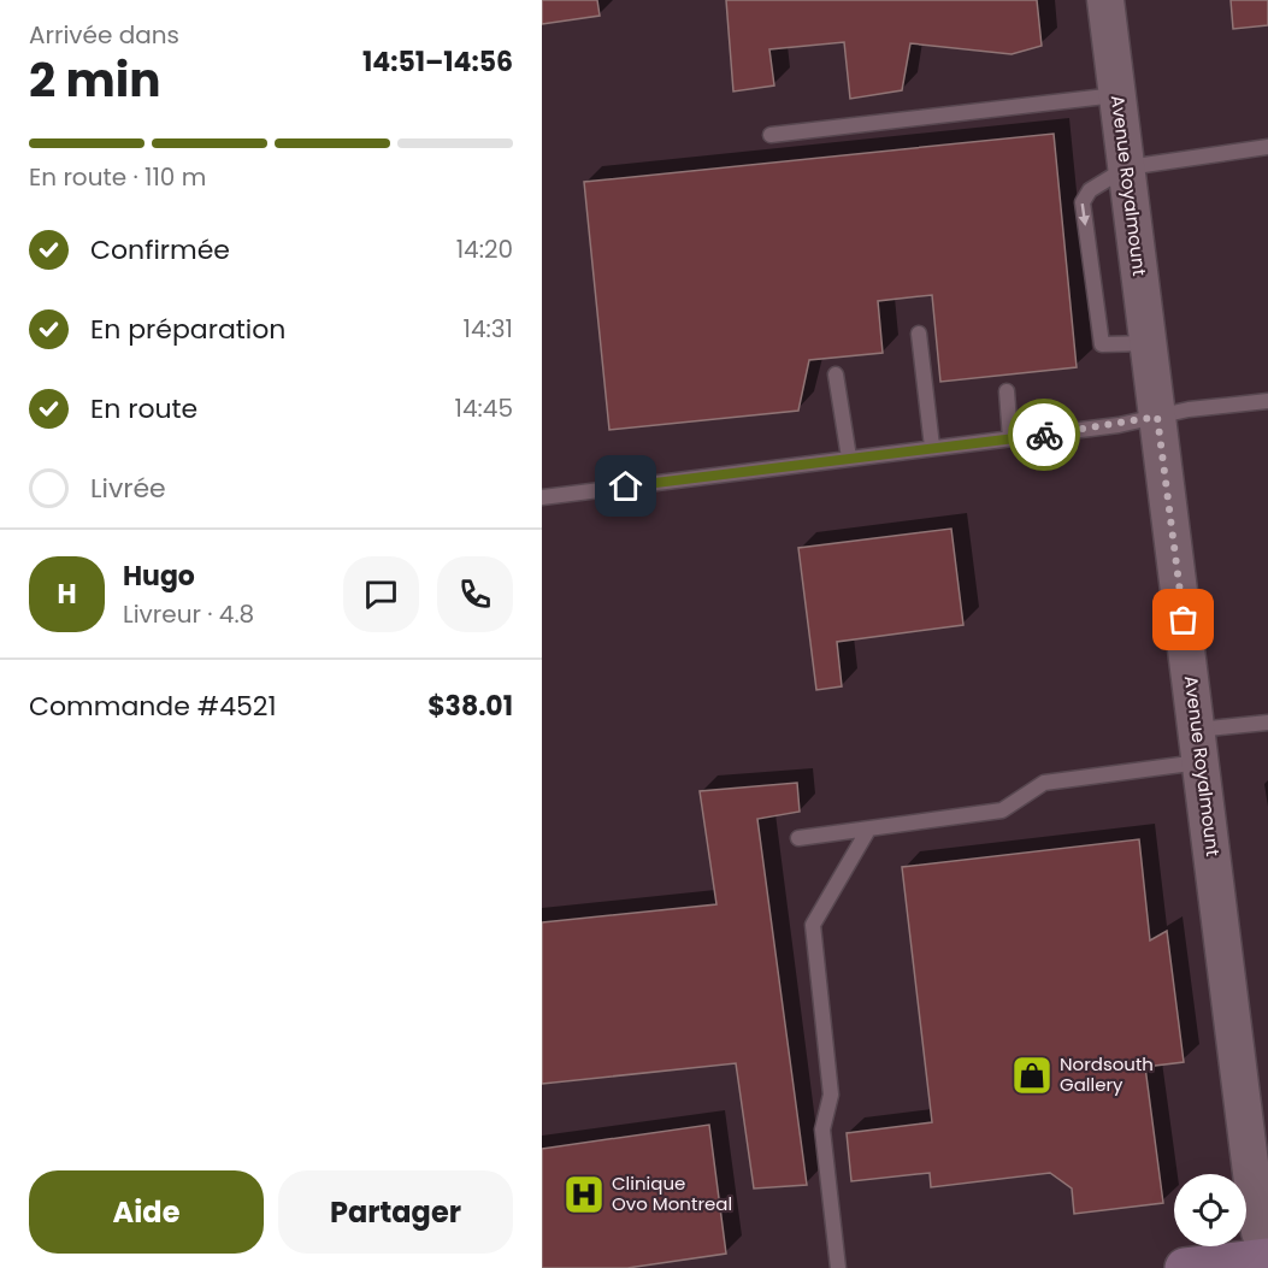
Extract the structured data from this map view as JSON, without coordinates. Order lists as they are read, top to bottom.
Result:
{
  "streets": {
    "street": ["Avenue Royalmount"]
  },
  "places": {
    "shop": ["Nordsouth Gallery"],
    "hospital": ["Clinique Ovo Montreal"]
  },
  "page": {
    "heading": ["2 min", "Arrivée dans", "14:51–14:56"],
    "panel": [
      "Hugo",
      "Livreur · 4.8",
      "Commande #4521",
      "$38.01"
    ],
    "bar": "En route · 110 m",
    "list": [
      ["Confirmée", "14:20"],
      ["En préparation", "14:31"],
      ["En route", "14:45"],
      "Livrée"
    ],
    "round": "H",
    "buttons": ["Aide", "Partager"]
  }
}
